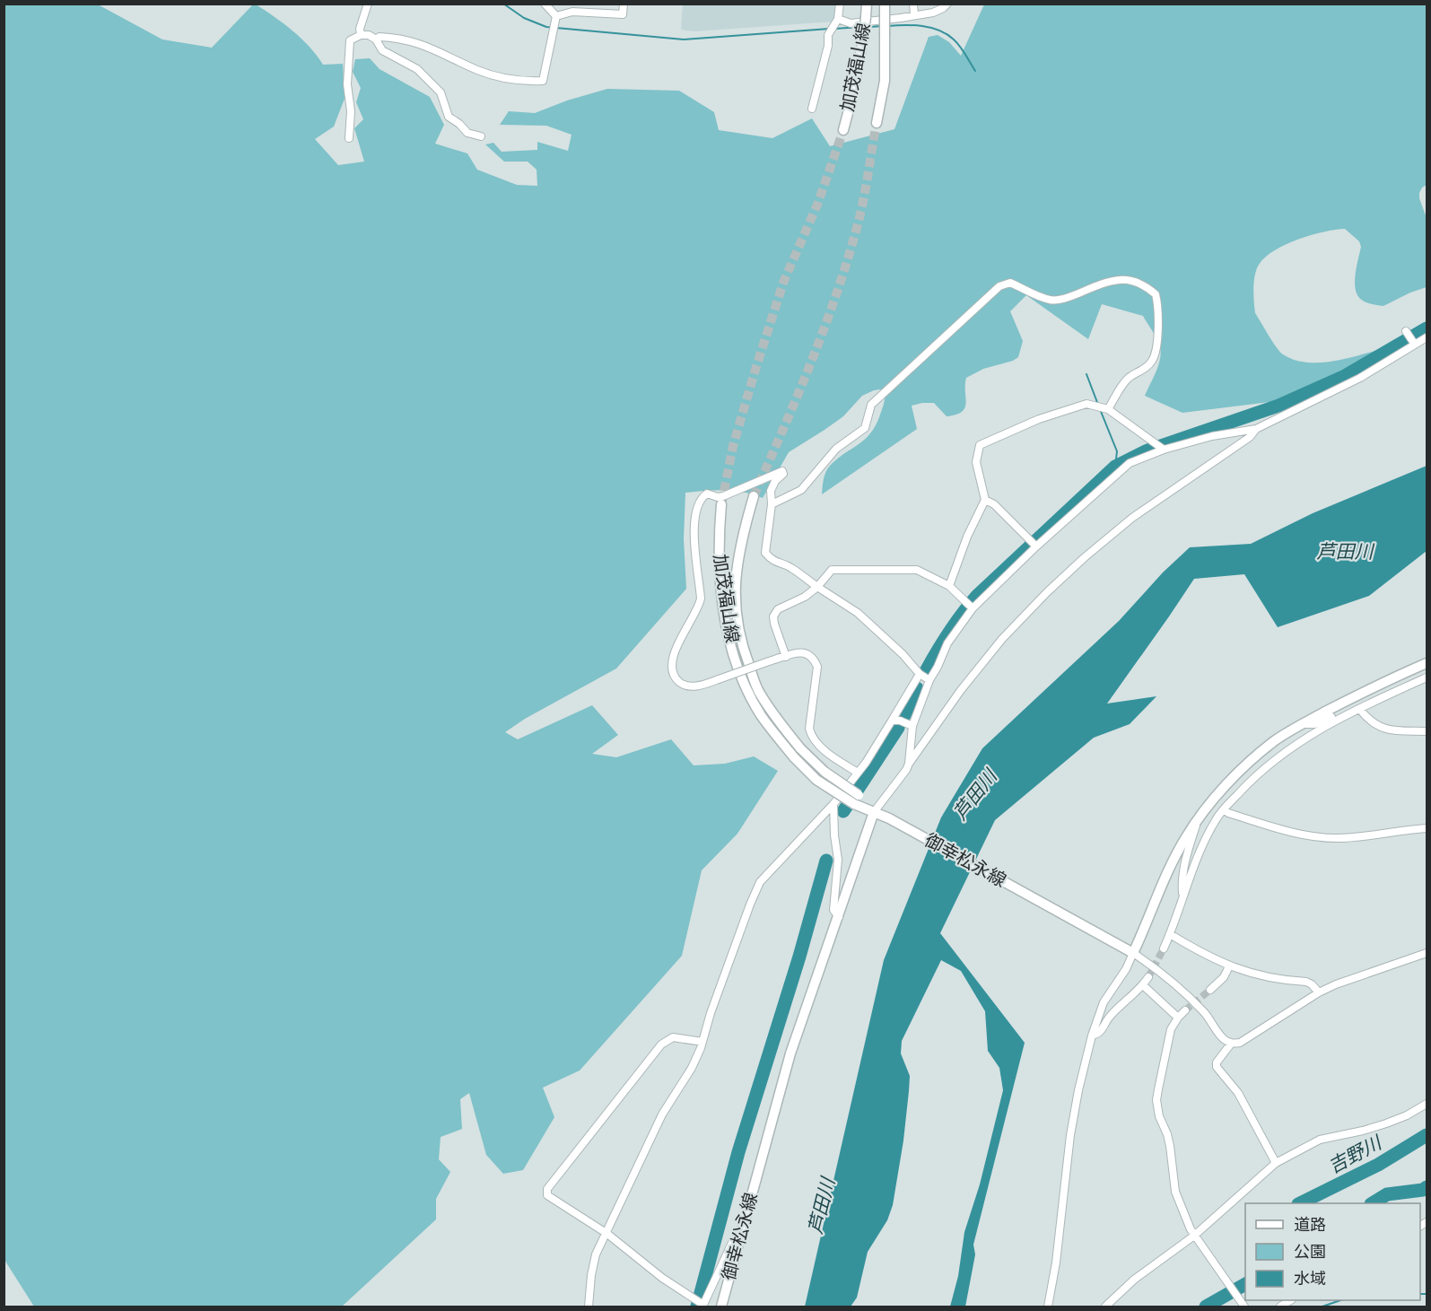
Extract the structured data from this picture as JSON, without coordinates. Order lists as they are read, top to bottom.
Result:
{
  "streets": {
    "main road": ["加茂福山線", "御幸松永線"]
  },
  "crossings": [
    ["加茂福山線", "御幸松永線"]
  ],
  "water": ["芦田川", "吉野川"],
  "legend": ["道路", "公園", "水域"]
}
